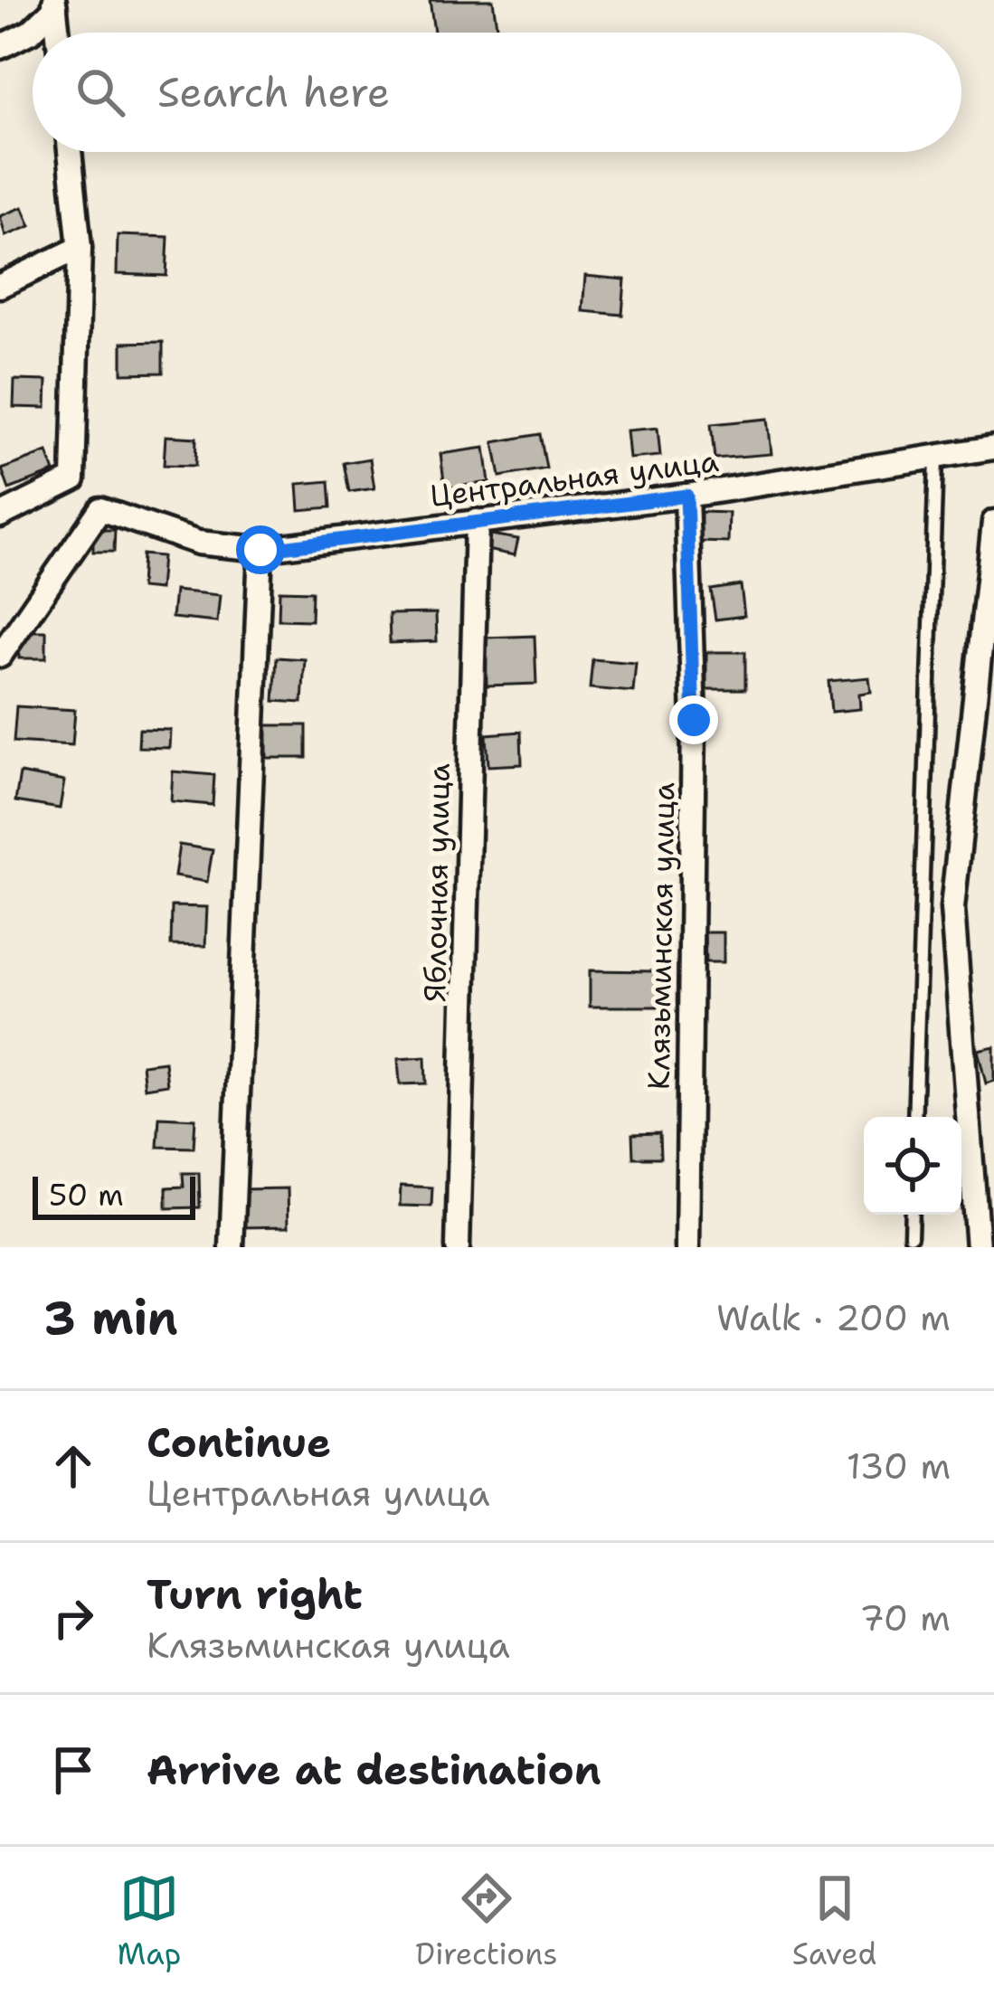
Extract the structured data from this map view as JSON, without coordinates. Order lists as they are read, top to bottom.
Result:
{
  "streets": {
    "street": ["Центральная улица", "Яблочная улица", "Клязьминская улица"]
  },
  "crossings": [
    ["Центральная улица", "Яблочная улица"],
    ["Центральная улица", "Клязьминская улица"]
  ],
  "scale_bar": "50 m",
  "page": {
    "search": "Search here",
    "scale": "50 m",
    "heading": ["3 min", "Walk · 200 m"],
    "list": [
      ["Continue", "Центральная улица", "130 m"],
      ["Turn right", "Клязьминская улица", "70 m"],
      "Arrive at destination"
    ],
    "nav": ["Map", "Directions", "Saved"]
  }
}
